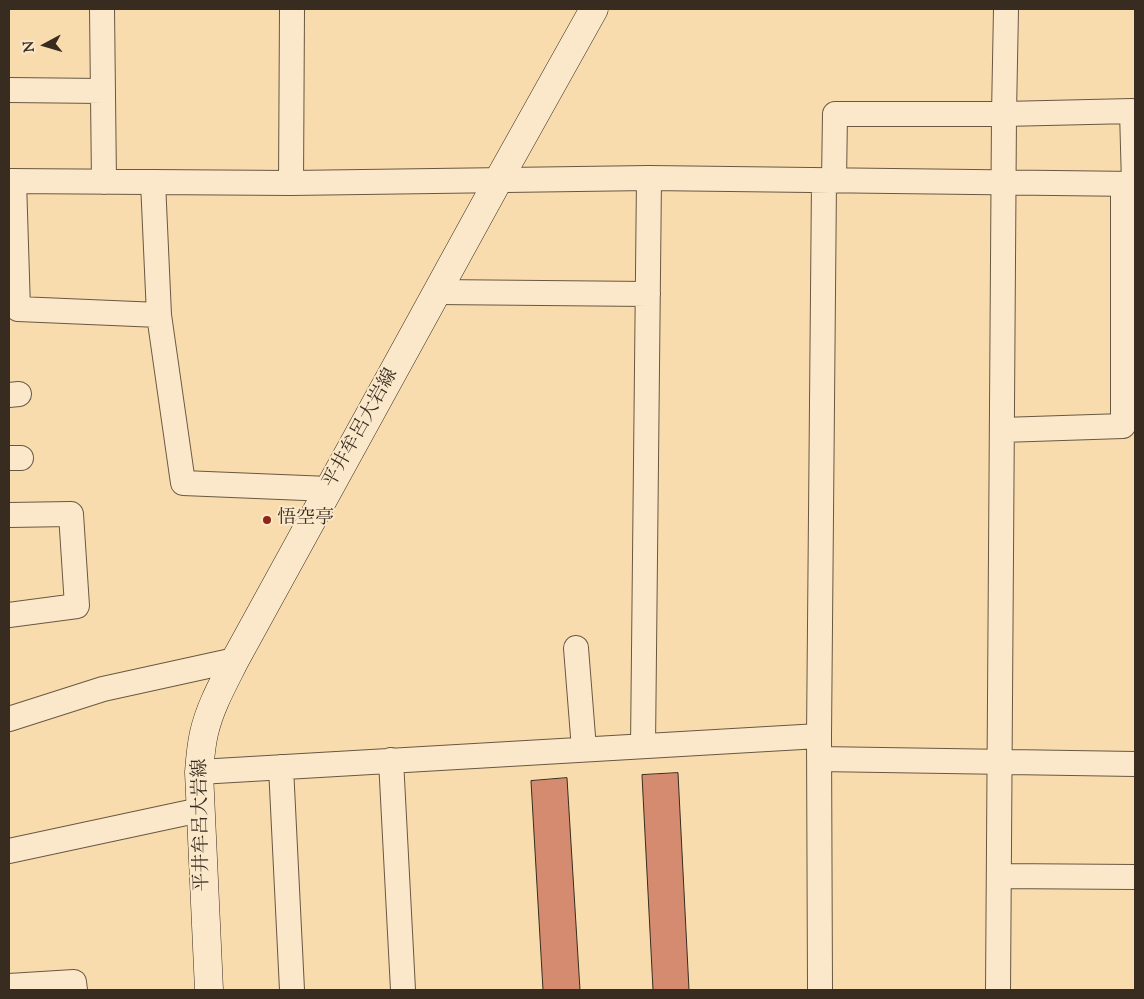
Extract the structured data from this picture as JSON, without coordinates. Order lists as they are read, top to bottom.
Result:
{
  "streets": {
    "main road": ["平井牟呂大岩線"]
  },
  "places": ["悟空亭"],
  "north": "left"
}
